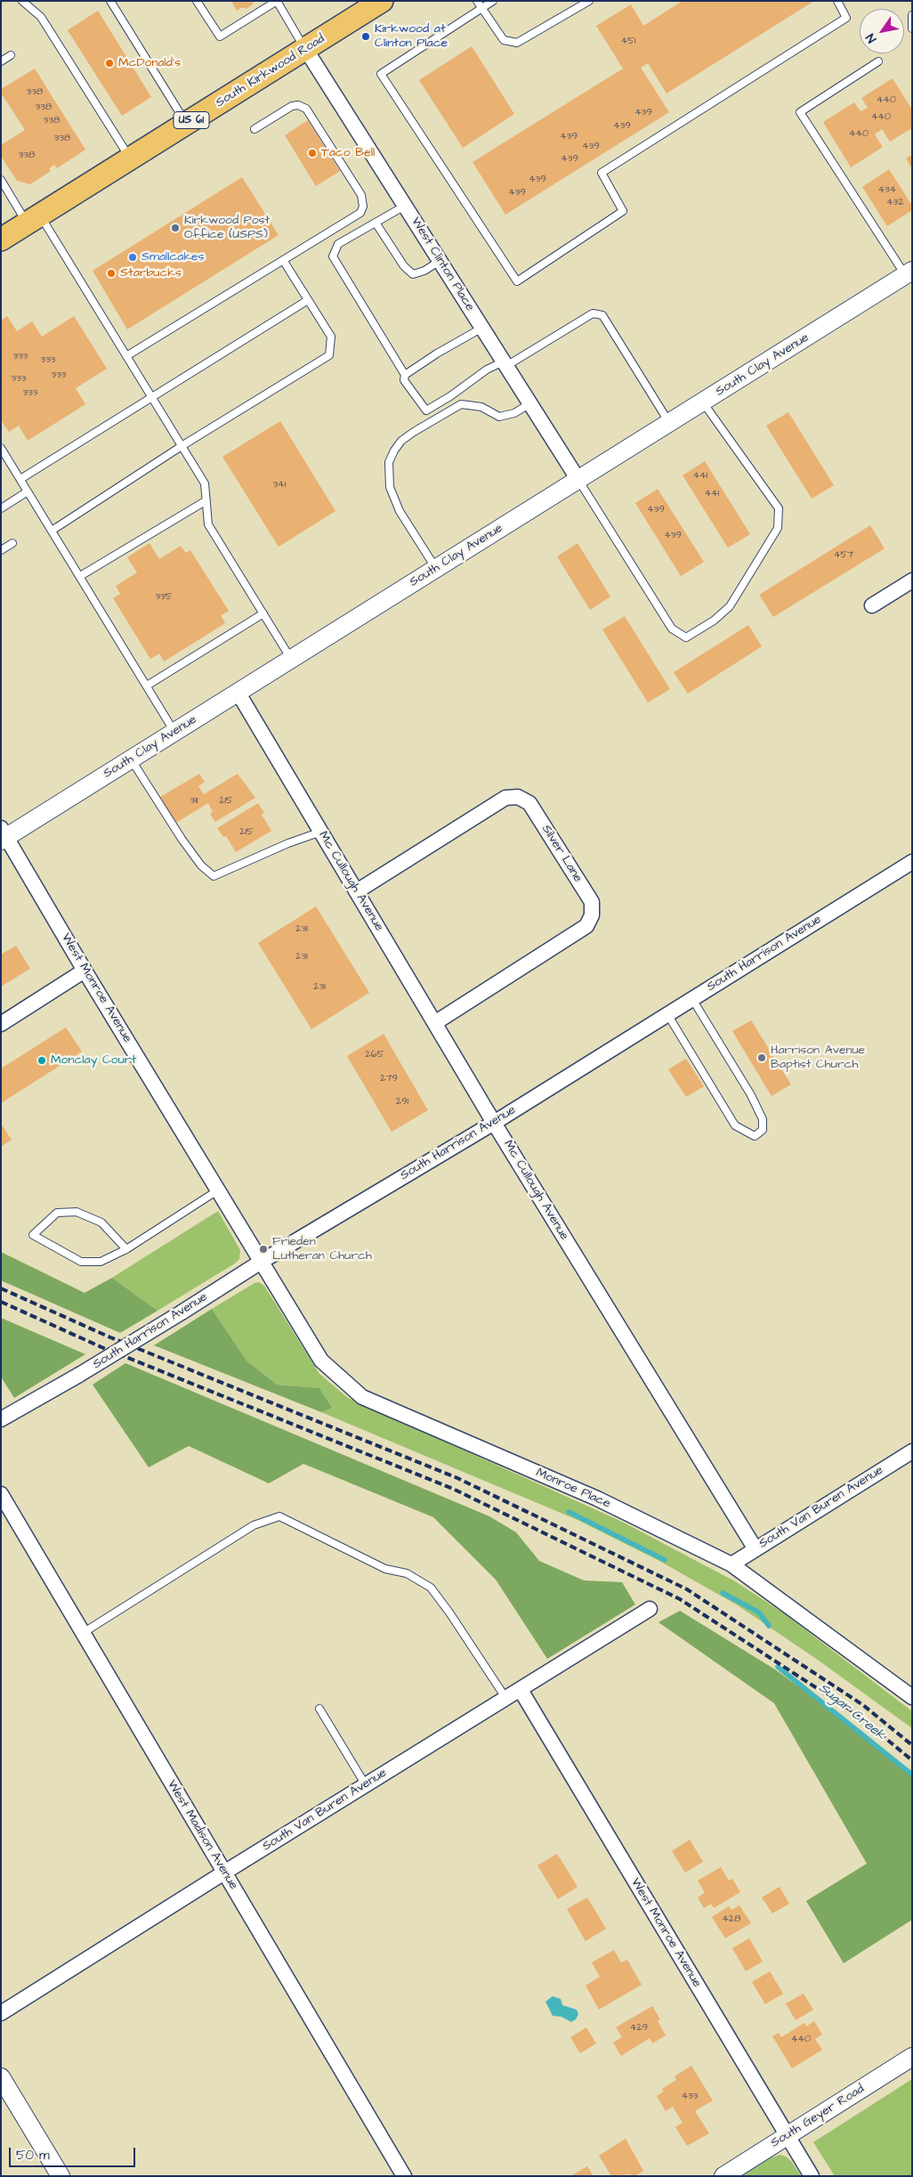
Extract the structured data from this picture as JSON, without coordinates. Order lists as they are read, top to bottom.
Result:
{
  "streets": {
    "main road": ["South Kirkwood Road", "US 61"],
    "street": [
      "West Clinton Place",
      "South Clay Avenue",
      "Silver Lane",
      "Mc Cullough Avenue",
      "South Harrison Avenue",
      "West Monroe Avenue",
      "Monroe Place",
      "South Van Buren Avenue",
      "West Madison Avenue",
      "South Geyer Road"
    ]
  },
  "crossings": [
    ["South Kirkwood Road", "West Clinton Place"],
    ["West Clinton Place", "South Clay Avenue"],
    ["South Clay Avenue", "Mc Cullough Avenue"],
    ["South Clay Avenue", "West Monroe Avenue"],
    ["Silver Lane", "Mc Cullough Avenue"],
    ["Mc Cullough Avenue", "South Harrison Avenue"],
    ["Mc Cullough Avenue", "South Van Buren Avenue"],
    ["South Harrison Avenue", "West Monroe Avenue"],
    ["South Harrison Avenue", "Monroe Place"],
    ["West Monroe Avenue", "Monroe Place"],
    ["West Monroe Avenue", "South Van Buren Avenue"],
    ["West Monroe Avenue", "South Geyer Road"],
    ["Monroe Place", "South Van Buren Avenue"],
    ["South Van Buren Avenue", "West Madison Avenue"]
  ],
  "water": ["Sugar Creek"],
  "places": [
    "Kirkwood at Clinton Place",
    "McDonald's",
    "Taco Bell",
    "Kirkwood Post Office (USPS)",
    "Smallcakes",
    "Starbucks",
    "Harrison Avenue Baptist Church",
    "Monclay Court",
    "Frieden Lutheran Church"
  ],
  "house_numbers": [
    "451",
    "338",
    "440",
    "338",
    "439",
    "440",
    "338",
    "439",
    "440",
    "439",
    "338",
    "439",
    "338",
    "439",
    "439",
    "434",
    "439",
    "432",
    "333",
    "333",
    "333",
    "333",
    "333",
    "441",
    "341",
    "441",
    "439",
    "439",
    "457",
    "335",
    "311",
    "215",
    "215",
    "231",
    "231",
    "231",
    "265",
    "279",
    "291",
    "428",
    "429",
    "440",
    "433"
  ],
  "scale_bar": "50 m",
  "north": "bottom left"
}
